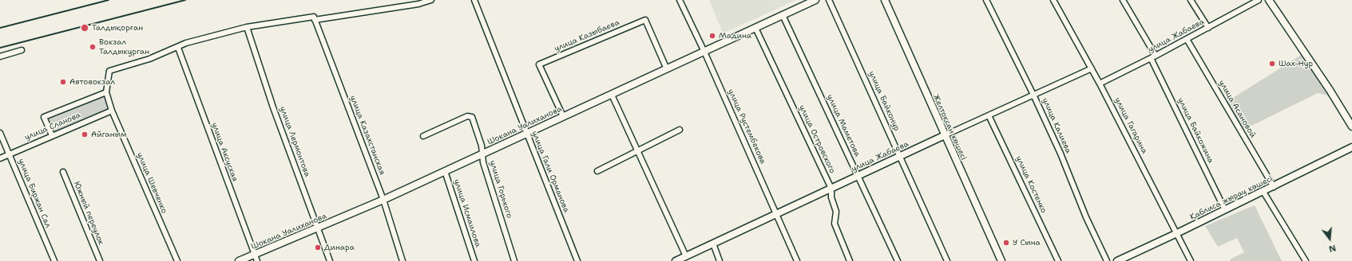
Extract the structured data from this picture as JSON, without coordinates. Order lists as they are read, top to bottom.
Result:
{
  "streets": {
    "street": [
      "улица Казыбаева",
      "улица Жабаева",
      "улица Байконур",
      "улица Асановой",
      "Шокана Уалиханова",
      "улица Маметова",
      "улица Калиева",
      "улица Гагарина",
      "улица Сланова",
      "улица Рустембекова",
      "Желтоқсан көшесі",
      "улица Байкожина",
      "улица Казахстанская",
      "улица Островского",
      "улица Лермонтова",
      "улица Аксуская",
      "улица Гали Орманова",
      "улица Шевченко",
      "улица Костенко",
      "улица Горького",
      "улица Биржан Сал",
      "Қаблиса жырау көшесі",
      "Южный переулок",
      "улица Исмаилова"
    ]
  },
  "crossings": [
    ["улица Казыбаева", "Шокана Уалиханова"],
    ["улица Жабаева", "улица Байконур"],
    ["улица Жабаева", "улица Асановой"],
    ["улица Жабаева", "улица Маметова"],
    ["улица Жабаева", "улица Калиева"],
    ["улица Жабаева", "улица Гагарина"],
    ["улица Жабаева", "улица Рустембекова"],
    ["улица Жабаева", "Желтоқсан көшесі"],
    ["улица Жабаева", "улица Байкожина"],
    ["улица Жабаева", "улица Островского"],
    ["улица Жабаева", "улица Костенко"],
    ["улица Асановой", "Қаблиса жырау көшесі"],
    ["Шокана Уалиханова", "улица Маметова"],
    ["Шокана Уалиханова", "улица Рустембекова"],
    ["Шокана Уалиханова", "улица Казахстанская"],
    ["Шокана Уалиханова", "улица Островского"],
    ["Шокана Уалиханова", "улица Лермонтова"],
    ["Шокана Уалиханова", "улица Аксуская"],
    ["Шокана Уалиханова", "улица Гали Орманова"],
    ["Шокана Уалиханова", "улица Горького"],
    ["Шокана Уалиханова", "улица Исмаилова"],
    ["улица Гагарина", "Қаблиса жырау көшесі"],
    ["улица Сланова", "улица Шевченко"],
    ["улица Сланова", "улица Биржан Сал"],
    ["улица Байкожина", "Қаблиса жырау көшесі"]
  ],
  "places": [
    "Талдықорған",
    "Мадина",
    "Вокзал Талдыкурган",
    "Шах-Нур",
    "Автовокзал",
    "Айганым",
    "У Сына",
    "Динара"
  ],
  "north": "bottom"
}
